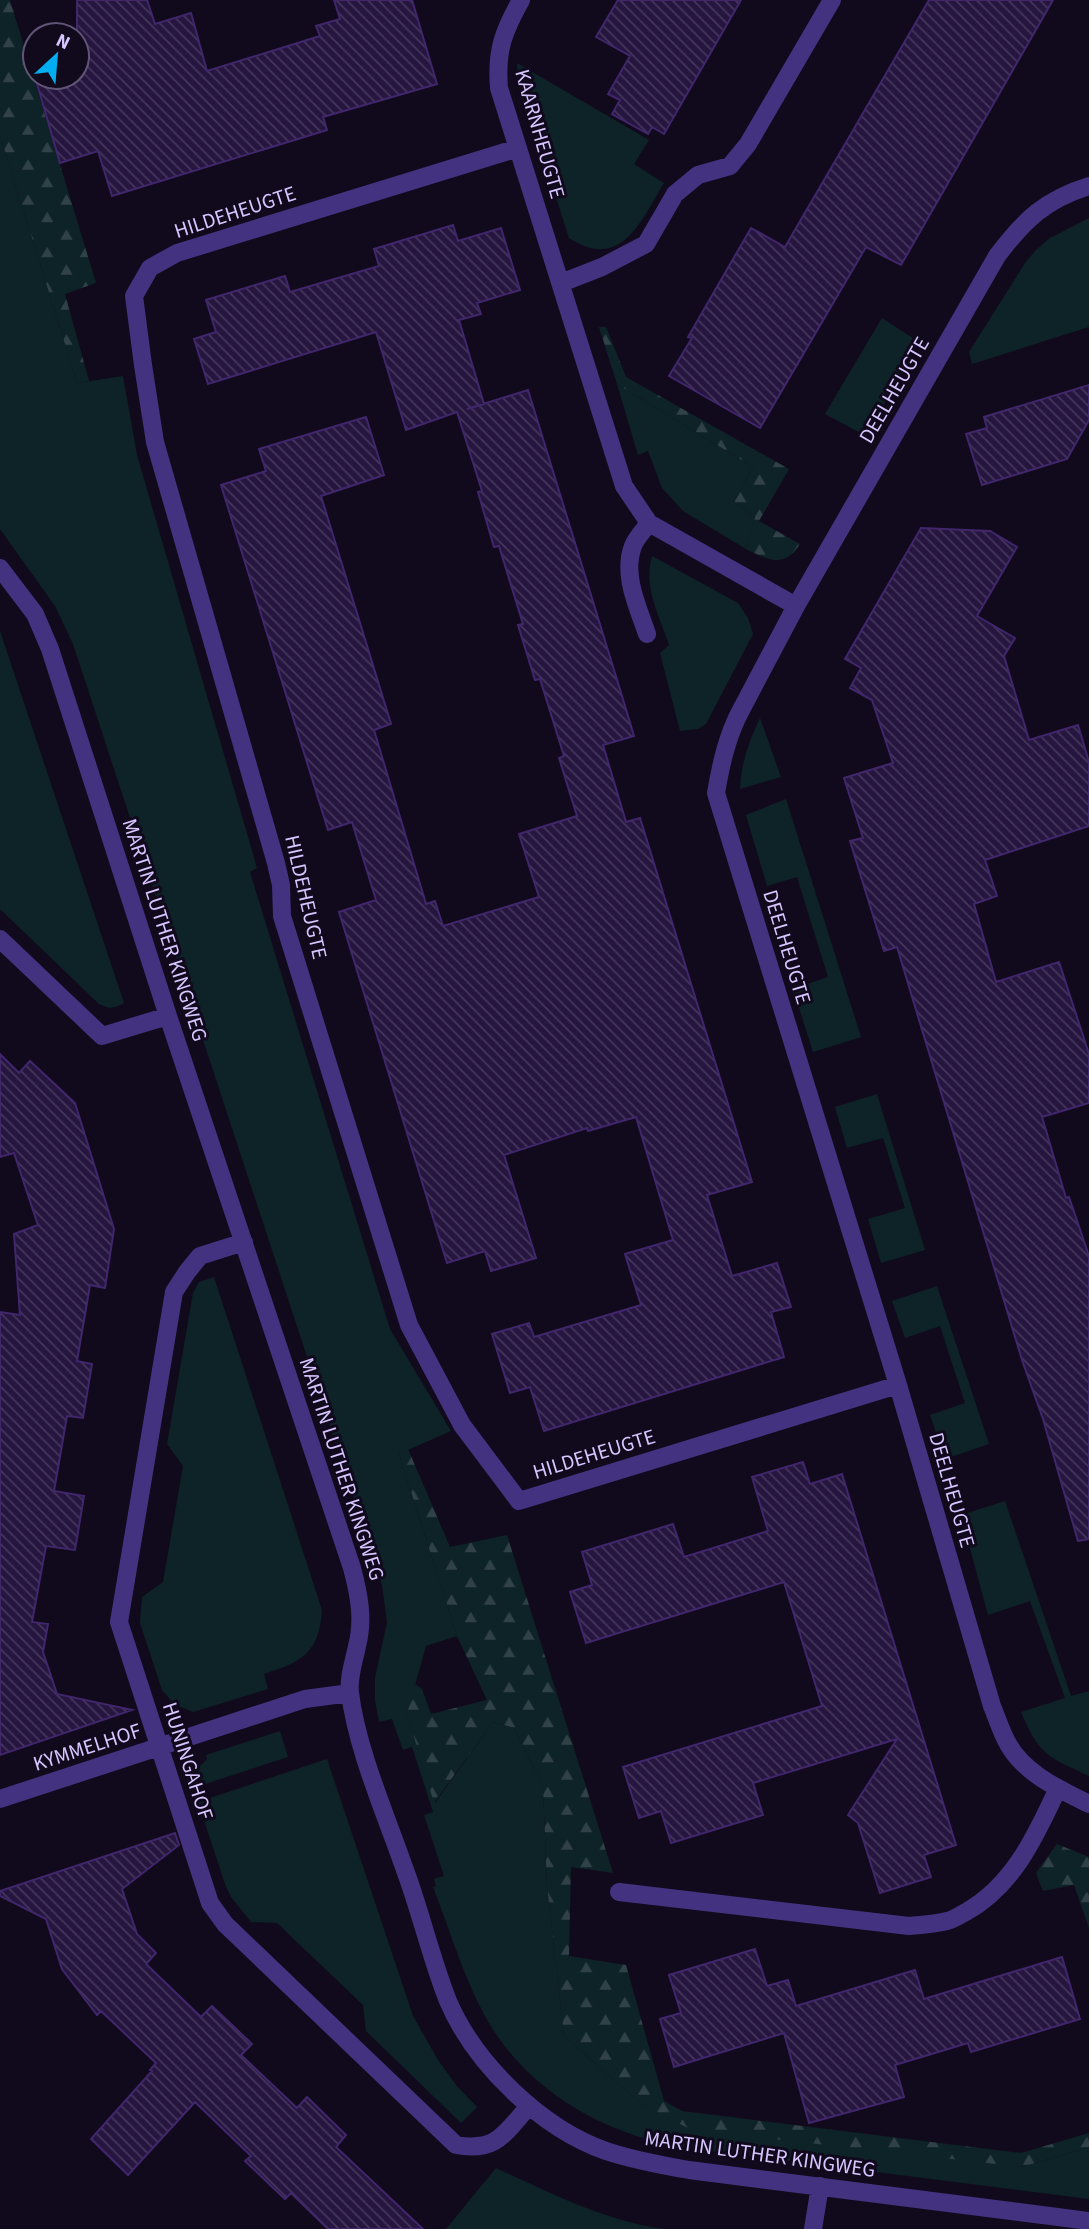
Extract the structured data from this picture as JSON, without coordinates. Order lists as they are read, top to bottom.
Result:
{
  "streets": {
    "street": [
      "KAARNHEUGTE",
      "HILDEHEUGTE",
      "DEELHEUGTE",
      "MARTIN LUTHER KINGWEG",
      "KYMMELHOF",
      "HUNINGAHOF"
    ]
  },
  "crossings": [
    ["KAARNHEUGTE", "HILDEHEUGTE"],
    ["KAARNHEUGTE", "DEELHEUGTE"],
    ["HILDEHEUGTE", "DEELHEUGTE"],
    ["MARTIN LUTHER KINGWEG", "KYMMELHOF"],
    ["MARTIN LUTHER KINGWEG", "HUNINGAHOF"],
    ["KYMMELHOF", "HUNINGAHOF"]
  ],
  "north": "top right"
}
